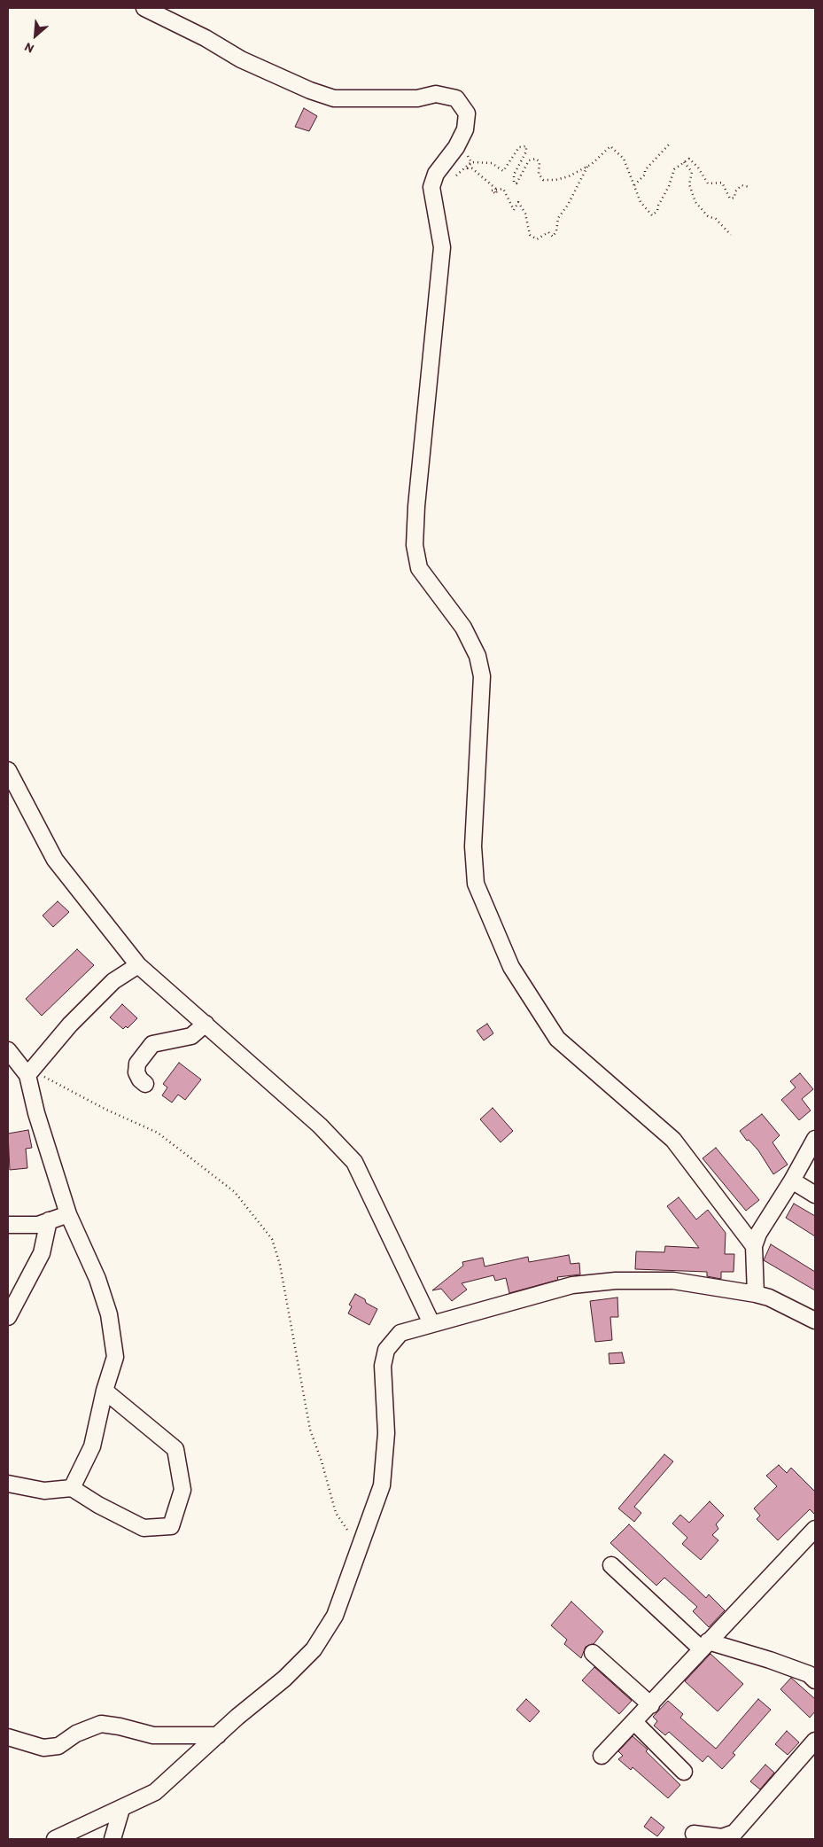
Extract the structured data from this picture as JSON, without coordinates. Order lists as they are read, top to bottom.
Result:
{
  "north": "bottom left"
}
